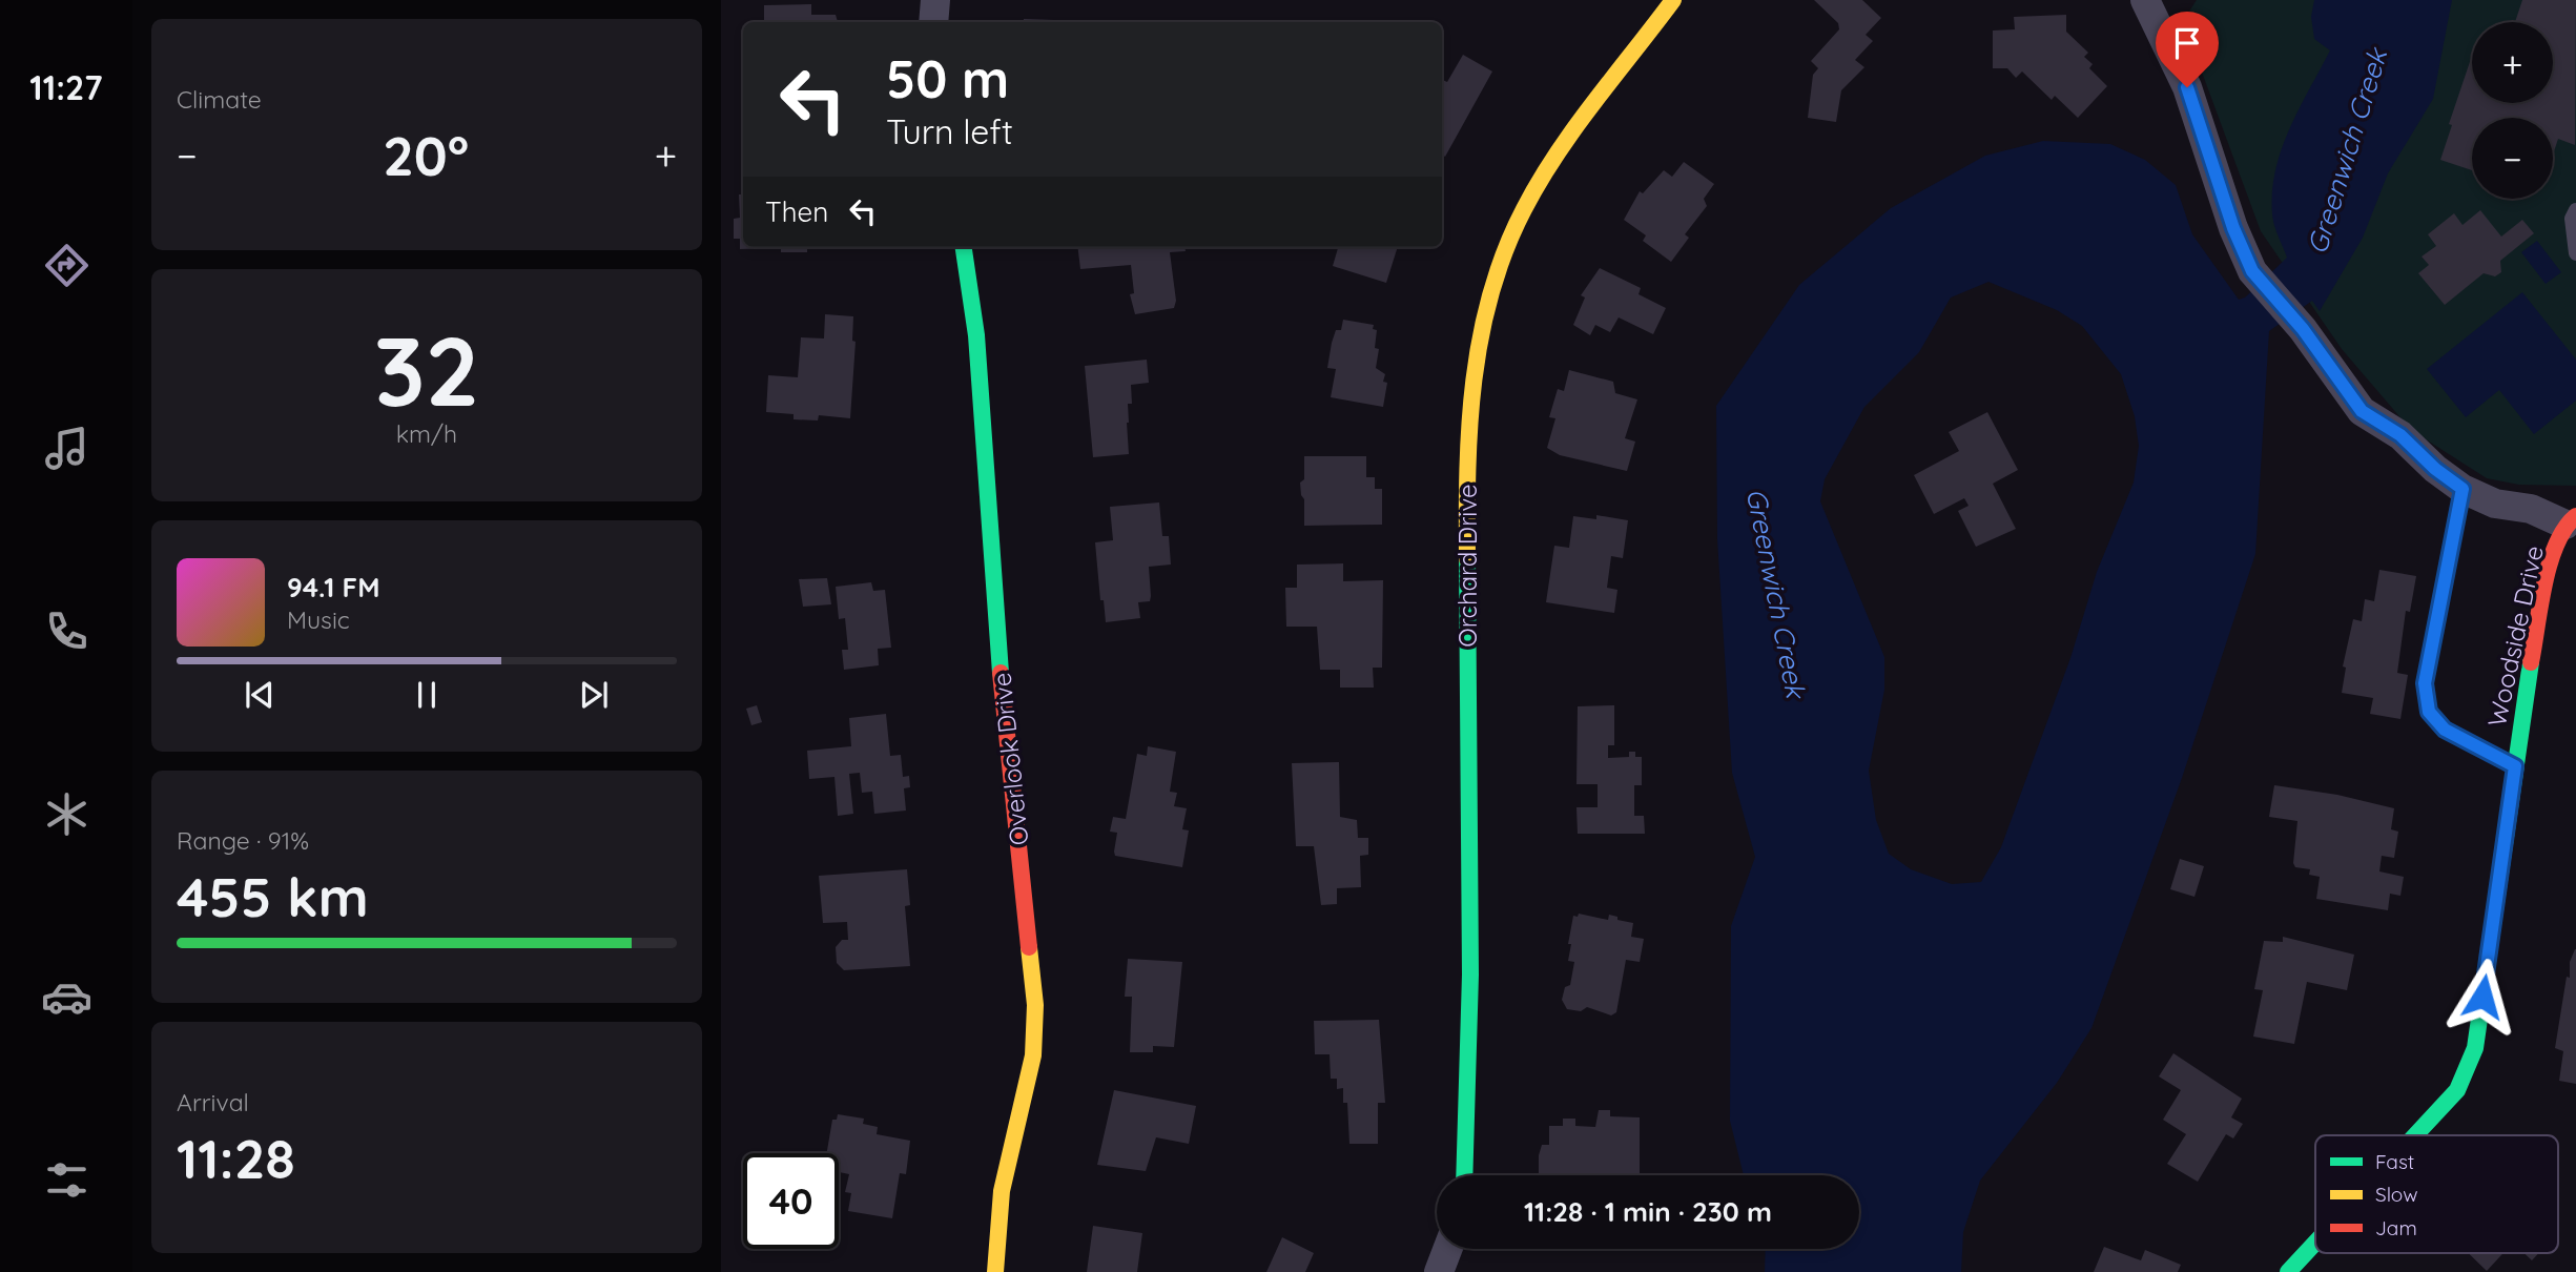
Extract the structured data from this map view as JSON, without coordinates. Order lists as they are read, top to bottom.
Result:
{
  "streets": {
    "street": ["Orchard Drive", "Woodside Drive", "Overlook Drive"]
  },
  "water": ["Greenwich Creek"],
  "legend": ["Fast", "Slow", "Jam"],
  "page": {
    "tabs": "11:27",
    "tile": [
      "Climate",
      ["32", "km/h"],
      ["Range · 91%", "455 km"],
      ["Arrival", "11:28"]
    ],
    "map_buttons": ["+", "−"],
    "turn": ["50 m", "Turn left"],
    "heat": ["−", "20°", "+"],
    "then": "Then",
    "song": ["94.1 FM", "Music"],
    "limit": "40",
    "trip": "11:28 · 1 min · 230 m"
  }
}
